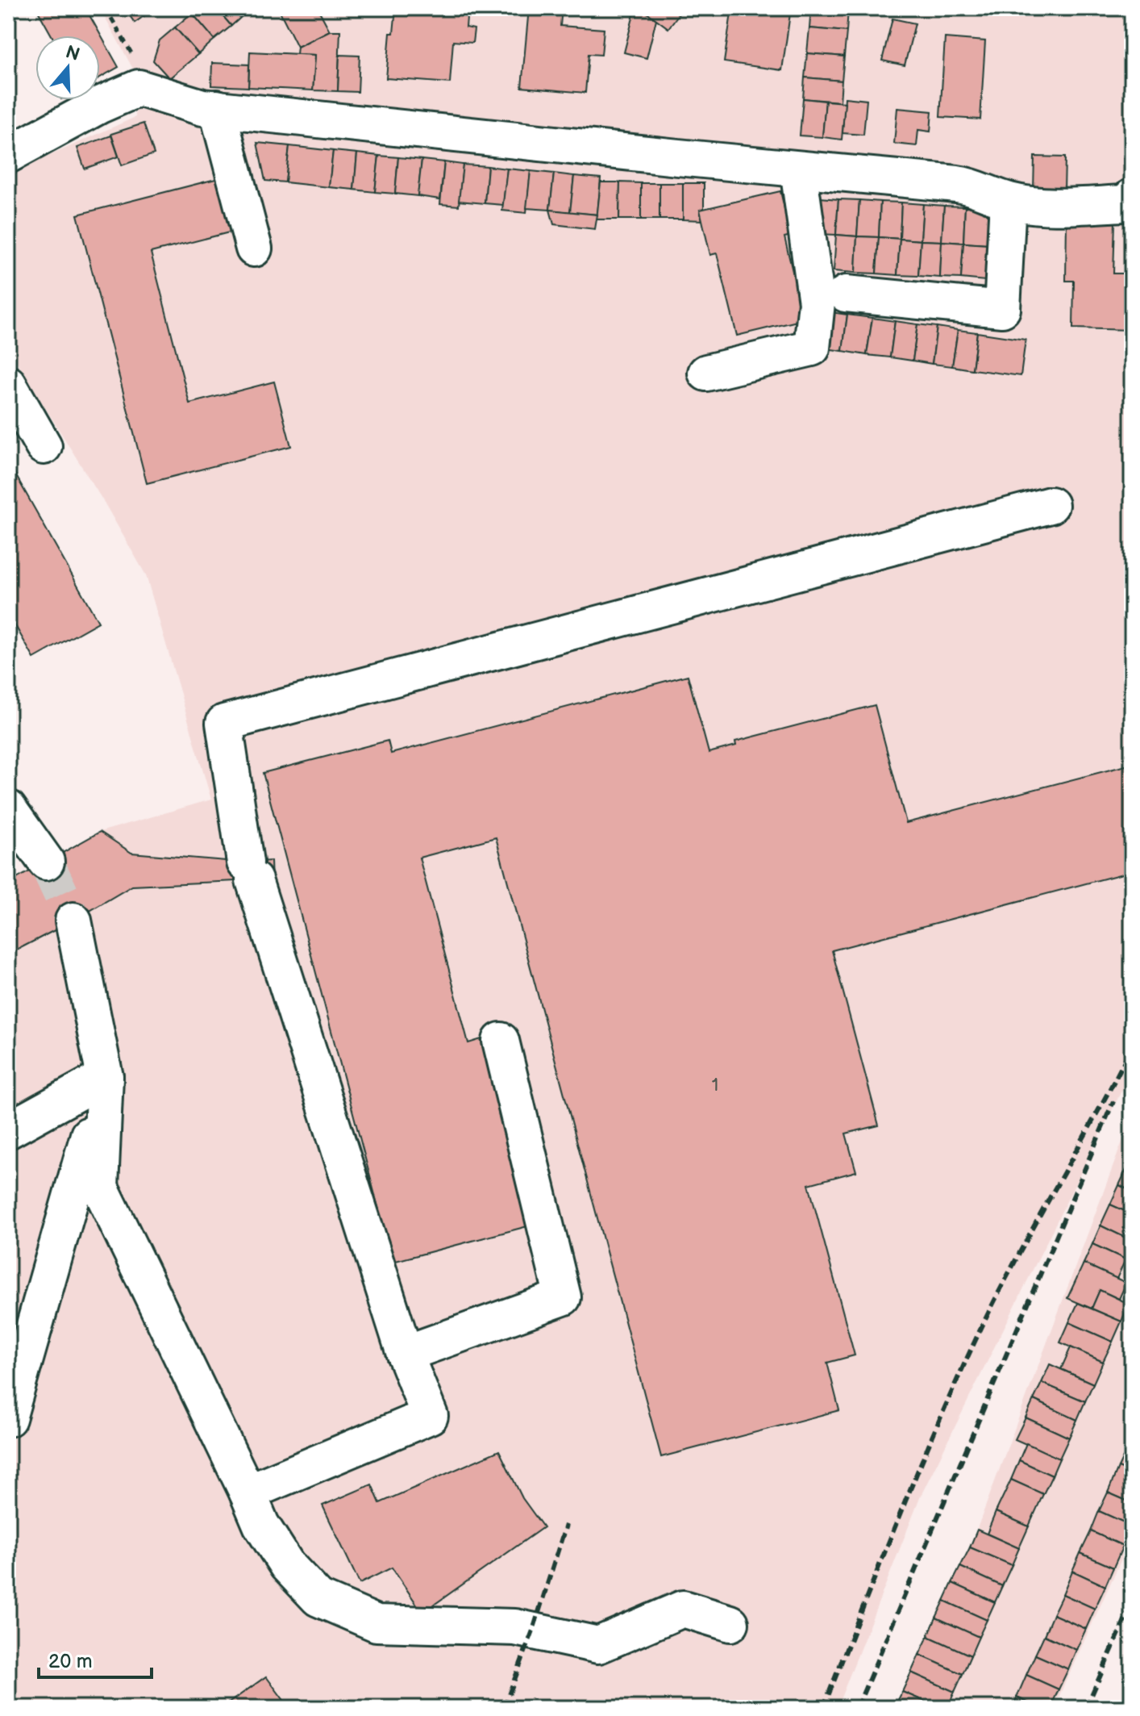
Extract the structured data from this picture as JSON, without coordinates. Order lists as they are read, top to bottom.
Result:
{
  "house_numbers": ["1"],
  "scale_bar": "20 m",
  "north": "top"
}
